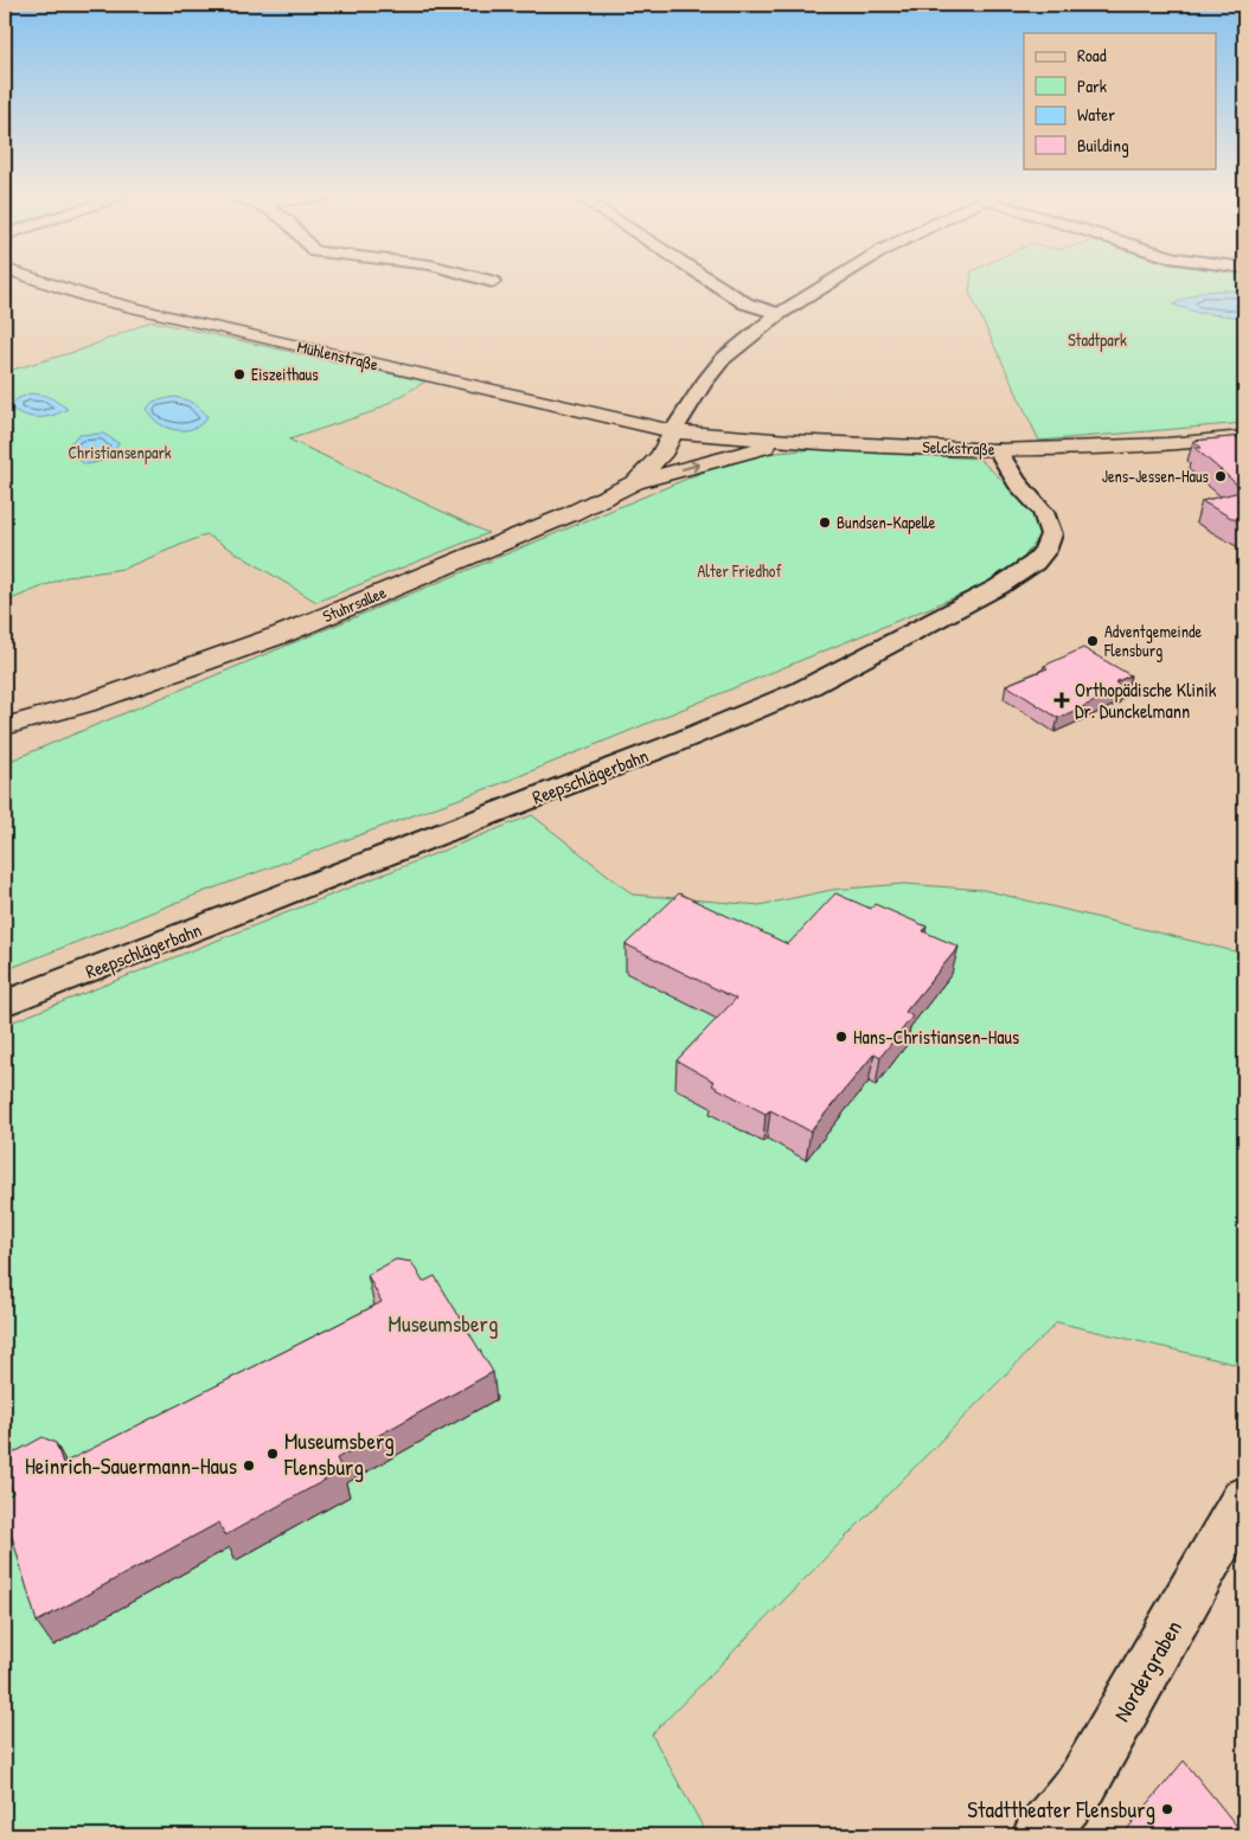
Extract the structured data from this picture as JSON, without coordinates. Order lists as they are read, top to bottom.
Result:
{
  "streets": {
    "main road": ["Mühlenstraße", "Selckstraße", "Stuhrsallee"],
    "street": ["Reepschlägerbahn", "Nordergraben"]
  },
  "crossings": [
    ["Mühlenstraße", "Selckstraße"],
    ["Mühlenstraße", "Stuhrsallee"],
    ["Selckstraße", "Stuhrsallee"],
    ["Selckstraße", "Reepschlägerbahn"]
  ],
  "parks": [
    "Stadtpark",
    "Christiansenpark",
    "Alter Friedhof",
    "Museumsberg"
  ],
  "places": {
    "other": [
      "Eiszeithaus",
      "Jens-Jessen-Haus",
      "Bundsen-Kapelle",
      "Adventgemeinde Flensburg",
      "Hans-Christiansen-Haus",
      "Museumsberg Flensburg",
      "Heinrich-Sauermann-Haus",
      "Stadttheater Flensburg"
    ],
    "health": ["Orthopädische Klinik Dr. Dunckelmann"]
  },
  "legend": [
    "Road",
    "Park",
    "Water",
    "Building"
  ]
}
